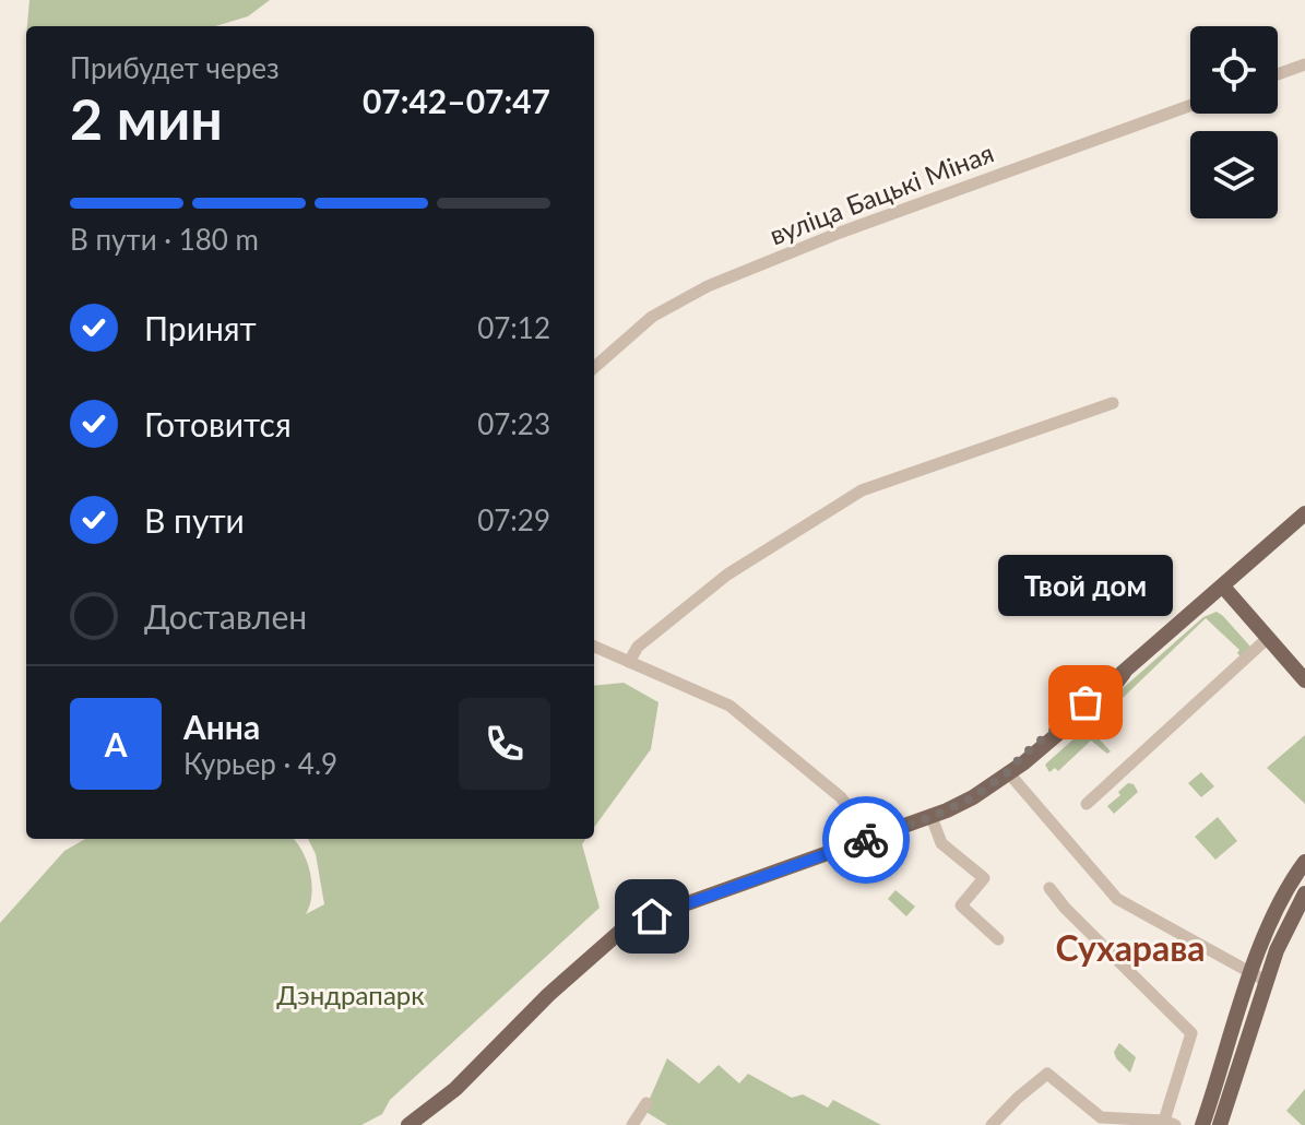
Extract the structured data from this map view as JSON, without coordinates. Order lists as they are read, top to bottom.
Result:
{
  "streets": {
    "street": ["вуліца Бацькі Міная"]
  },
  "districts": ["Сухарава"],
  "parks": ["Дэндрапарк"],
  "places": ["Твой дом"],
  "page": {
    "heading": ["2 мин", "Прибудет через", "07:42–07:47"],
    "panel": ["Анна", "Курьер · 4.9"],
    "bar": "В пути · 180 m",
    "list": [
      ["Принят", "07:12"],
      ["Готовится", "07:23"],
      ["В пути", "07:29"],
      "Доставлен"
    ],
    "bubble": "Твой дом",
    "round": "А"
  }
}
